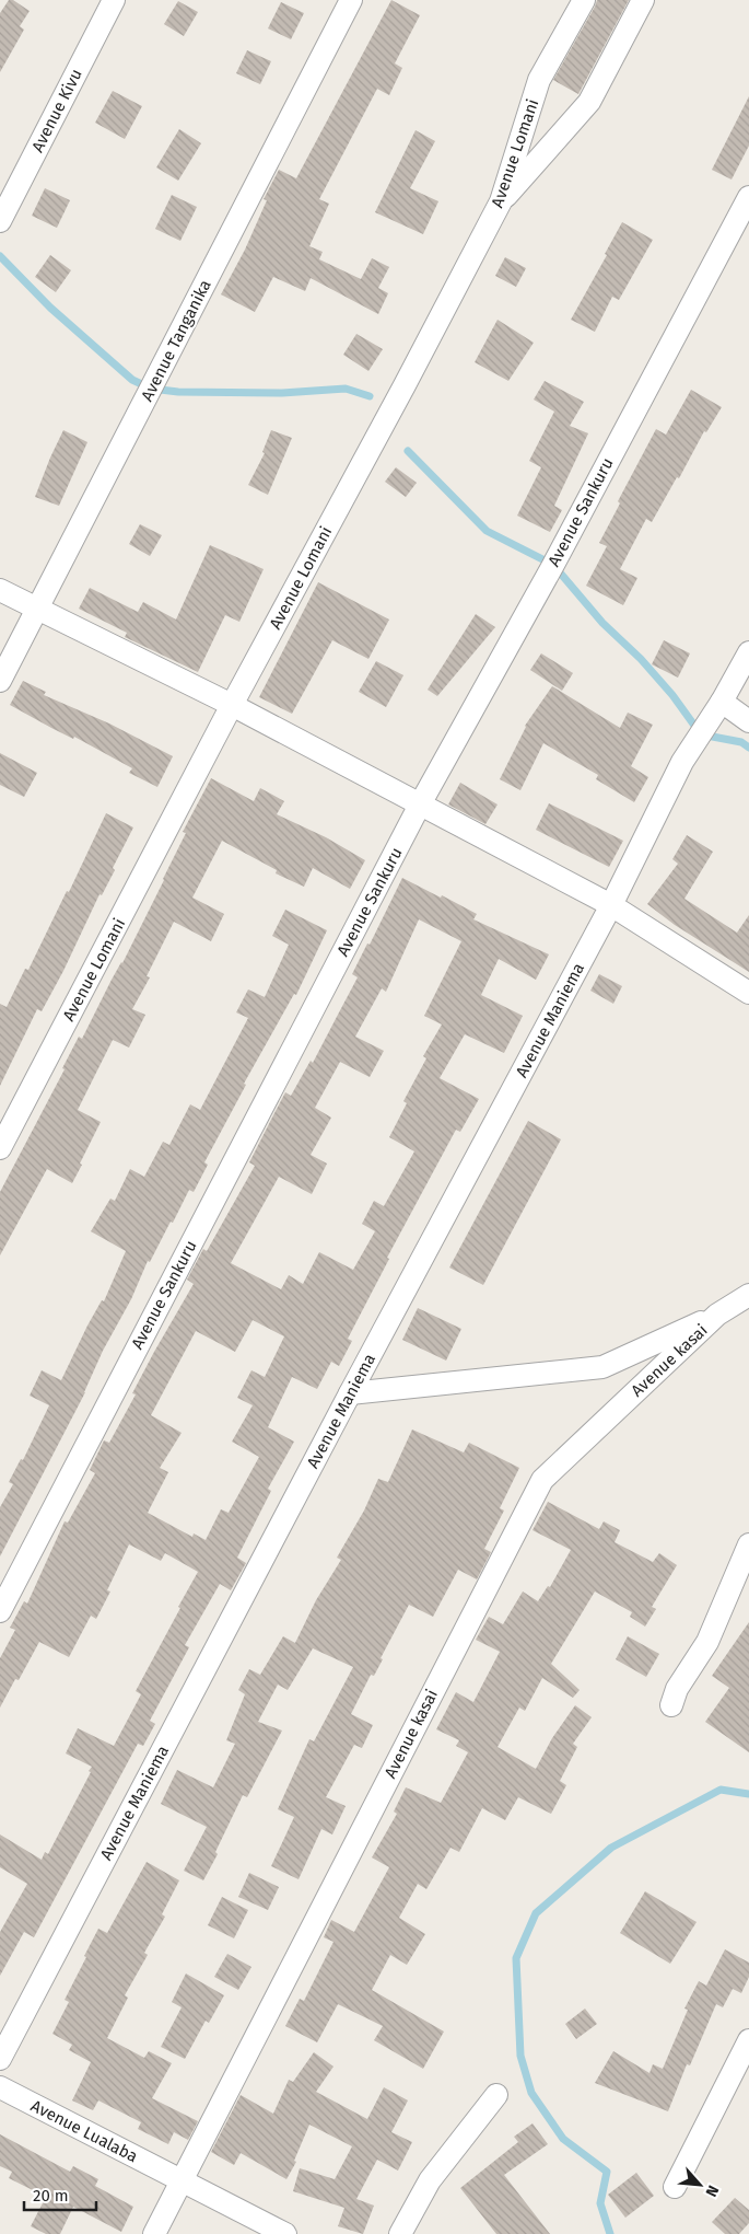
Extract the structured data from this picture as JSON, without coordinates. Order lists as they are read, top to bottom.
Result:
{
  "streets": {
    "street": [
      "Avenue Kivu",
      "Avenue Lomani",
      "Avenue Tanganika",
      "Avenue Sankuru",
      "Avenue Maniema",
      "Avenue kasai",
      "Avenue Lualaba"
    ]
  },
  "crossings": [
    ["Avenue kasai", "Avenue Lualaba"]
  ],
  "scale_bar": "20 m",
  "north": "bottom right"
}
